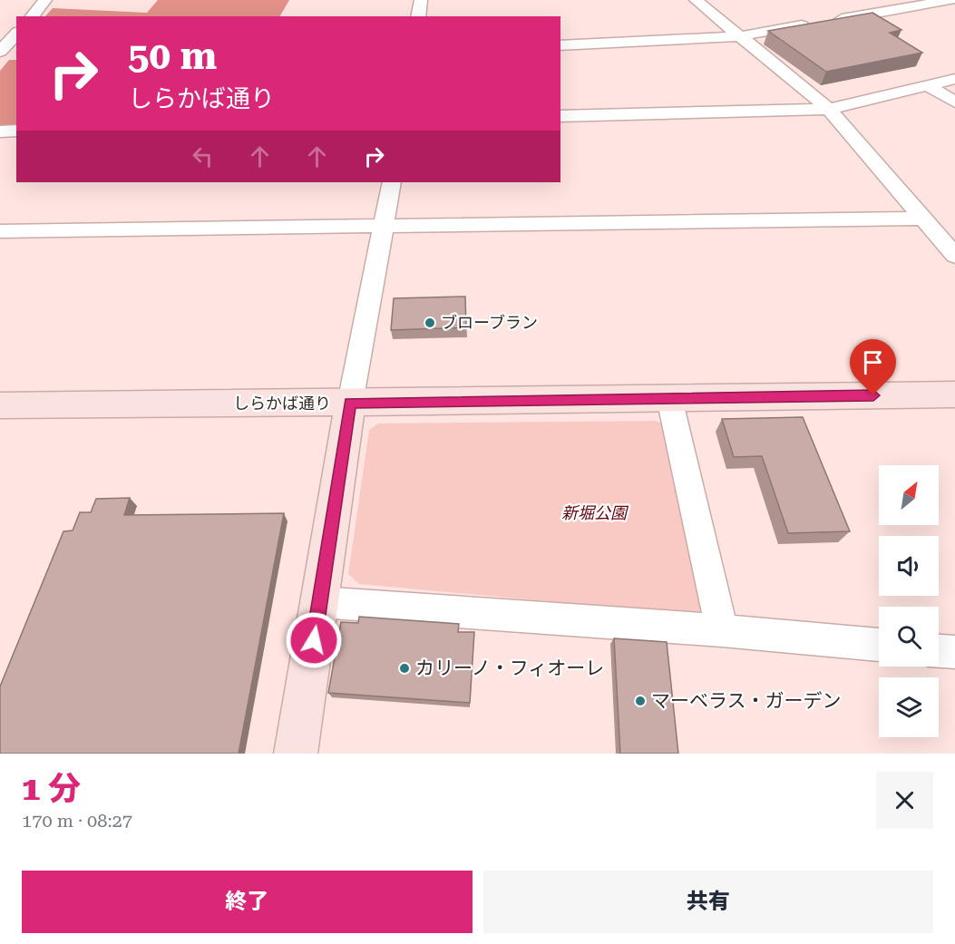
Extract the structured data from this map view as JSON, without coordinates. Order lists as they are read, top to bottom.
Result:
{
  "streets": {
    "street": ["しらかば通り"]
  },
  "parks": ["新堀公園"],
  "places": ["ブローブラン", "カリーノ・フィオーレ", "マーベラス・ガーデン"],
  "north": "top right",
  "page": {
    "turn": ["50 m", "しらかば通り"],
    "heading": ["1 分", "170 m · 08:27"],
    "buttons": ["終了", "共有"]
  }
}
